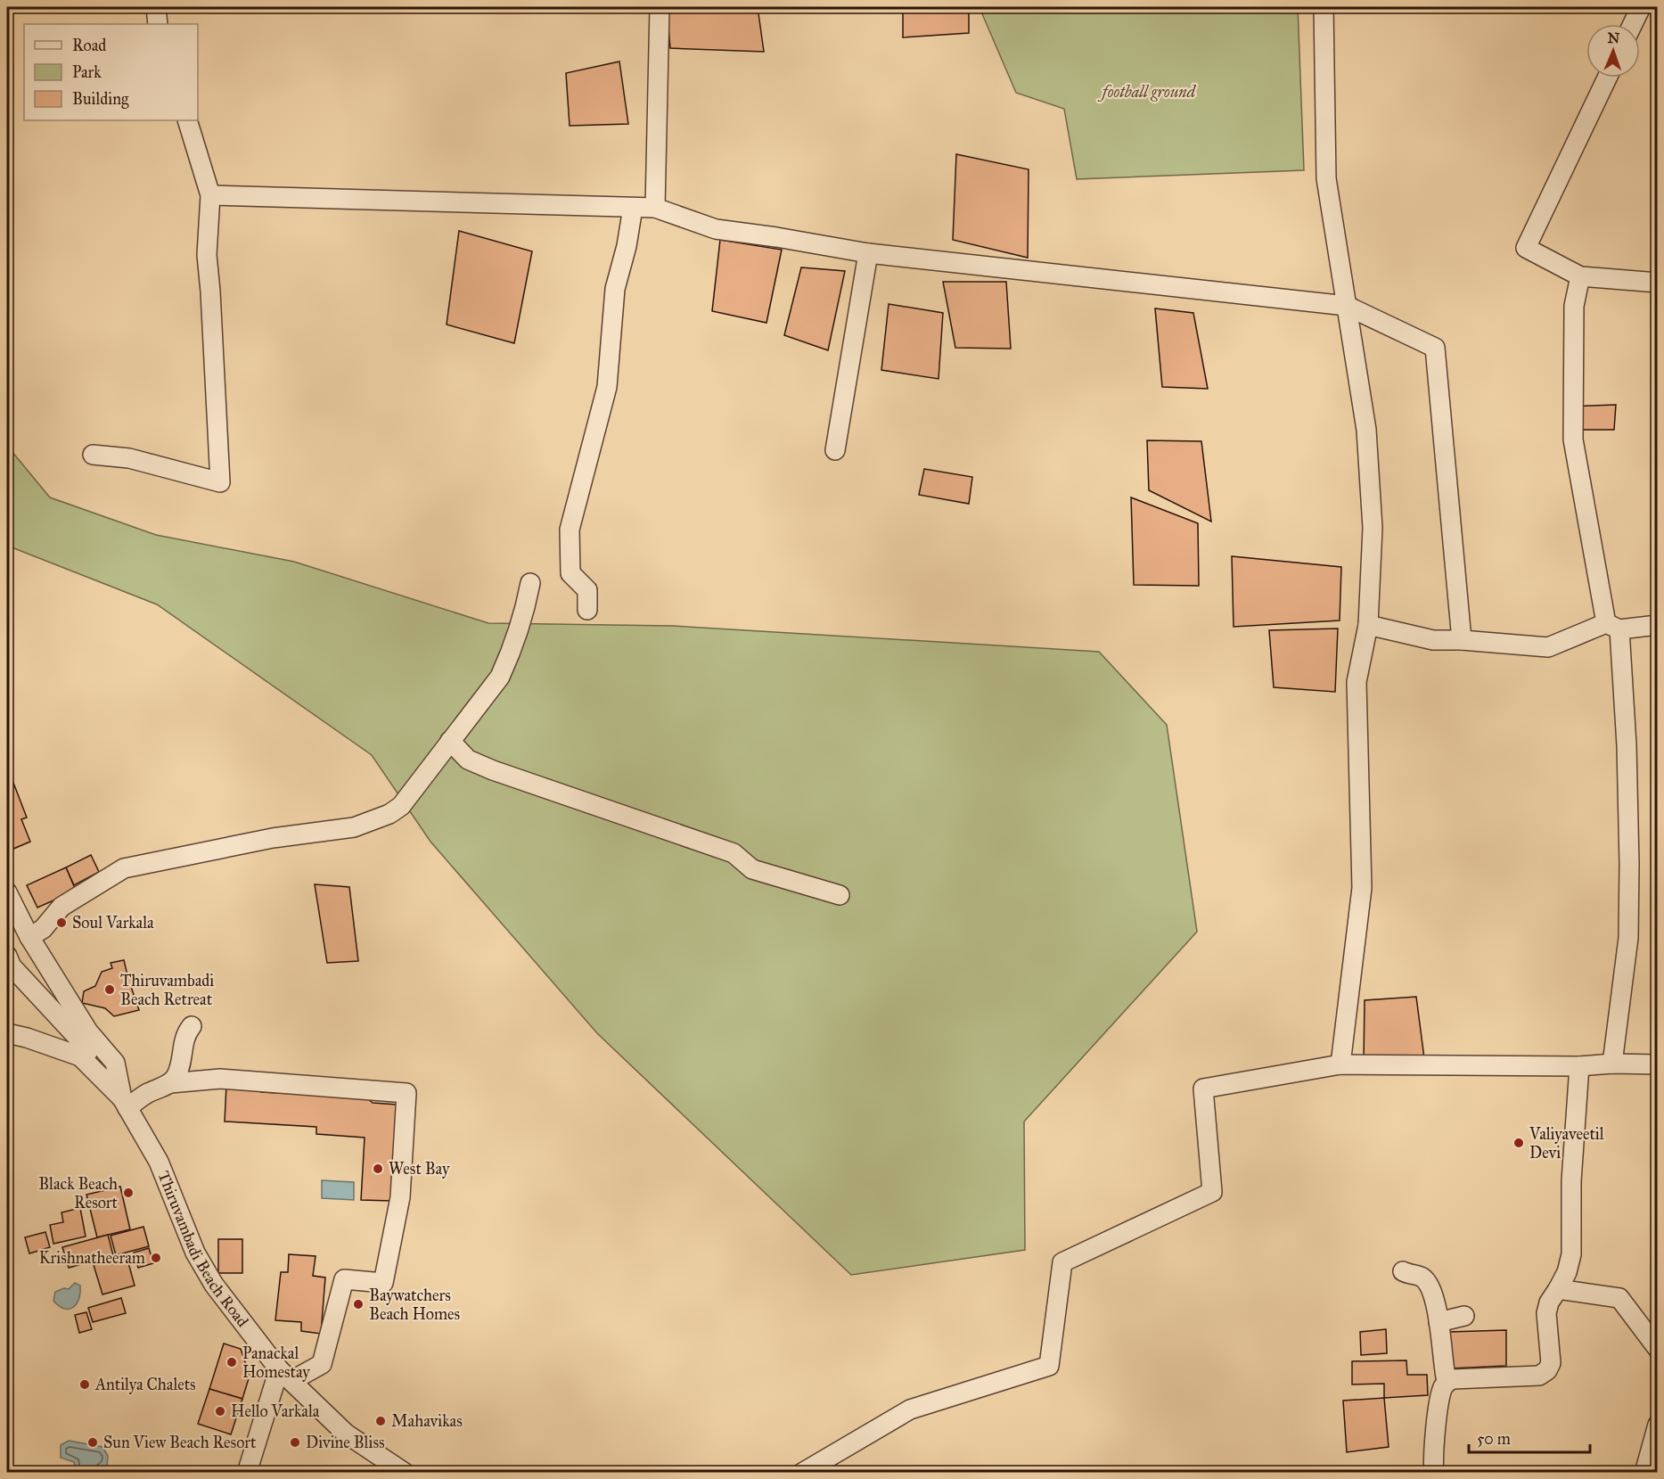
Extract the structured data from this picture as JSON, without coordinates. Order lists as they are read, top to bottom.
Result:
{
  "streets": {
    "street": ["Thiruvambadi Beach Road"]
  },
  "parks": ["football ground"],
  "places": [
    "Soul Varkala",
    "Thiruvambadi Beach Retreat",
    "Valiyaveetil Devi",
    "West Bay",
    "Black Beach Resort",
    "Krishnatheeram",
    "Baywatchers Beach Homes",
    "Panackal Homestay",
    "Antilya Chalets",
    "Hello Varkala",
    "Mahavikas",
    "Sun View Beach Resort",
    "Divine Bliss"
  ],
  "legend": ["Road", "Park", "Building"],
  "scale_bar": "50 m",
  "north": "top"
}
